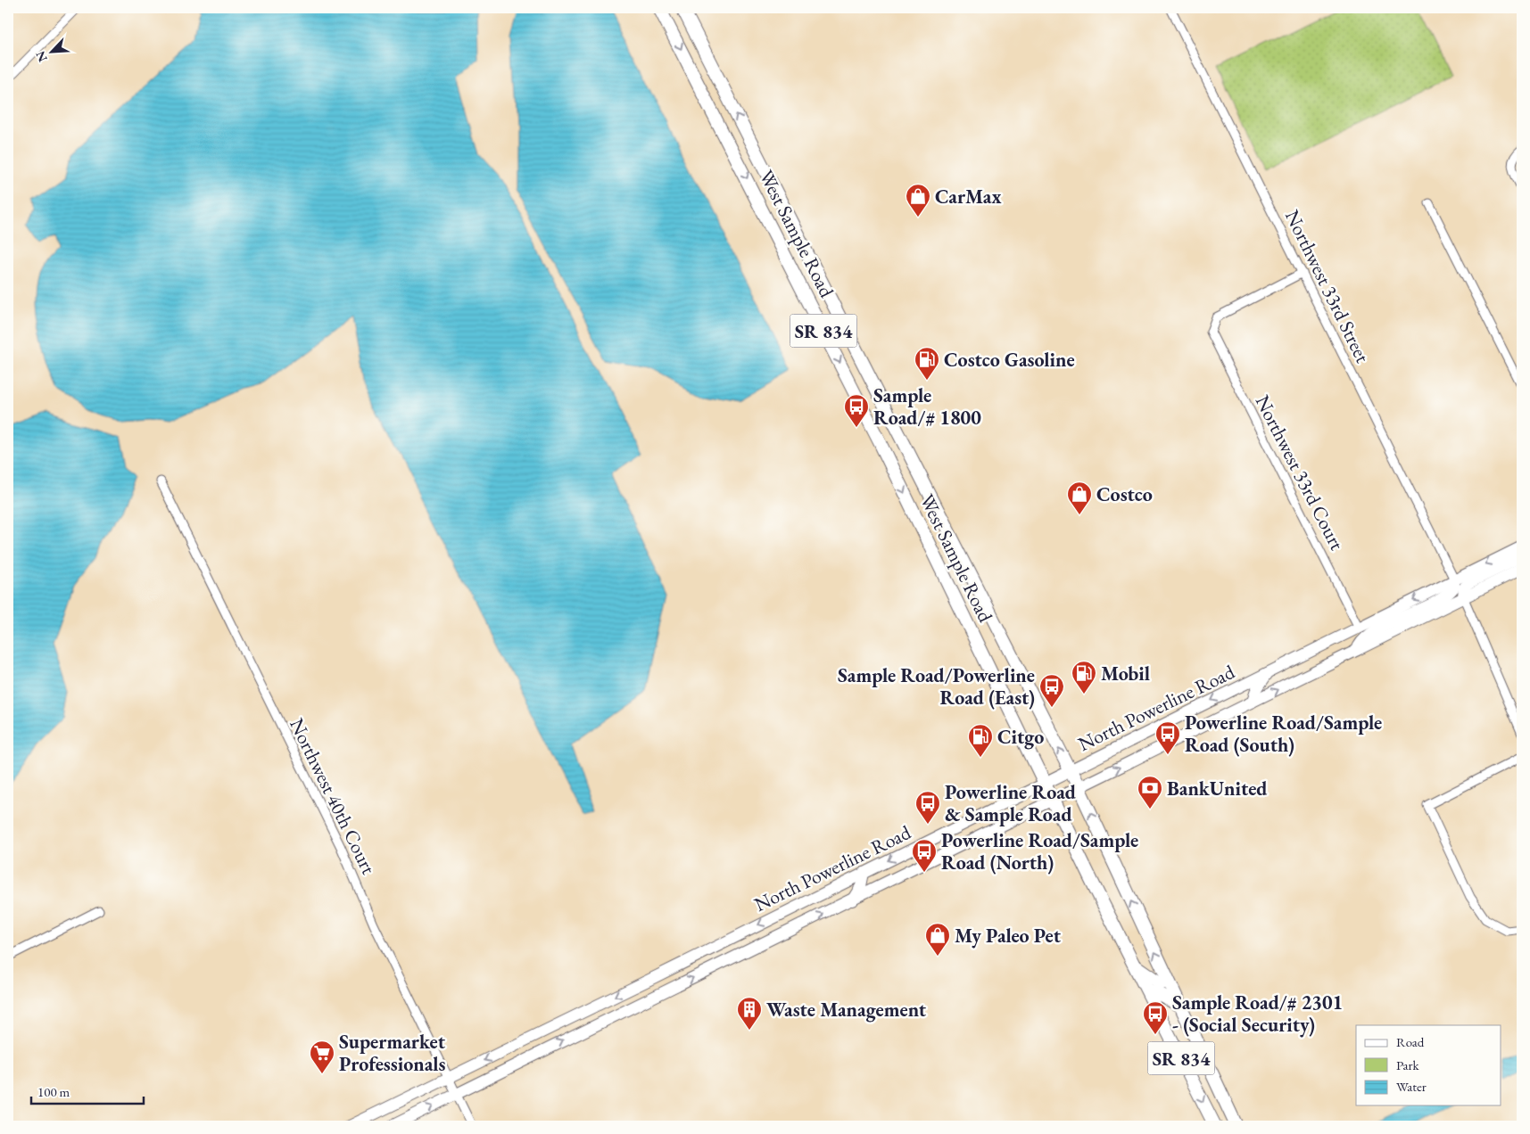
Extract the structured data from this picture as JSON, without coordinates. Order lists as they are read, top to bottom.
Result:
{
  "streets": {
    "main road": ["West Sample Road", "SR 834", "North Powerline Road"],
    "street": ["Northwest 33rd Street", "Northwest 33rd Court", "Northwest 40th Court"]
  },
  "crossings": [
    ["West Sample Road", "North Powerline Road"],
    ["Northwest 33rd Street", "Northwest 33rd Court"],
    ["Northwest 33rd Street", "North Powerline Road"],
    ["Northwest 33rd Court", "North Powerline Road"],
    ["North Powerline Road", "Northwest 40th Court"]
  ],
  "places": {
    "shop": ["CarMax", "Costco", "My Paleo Pet"],
    "fuel station": ["Costco Gasoline", "Mobil", "Citgo"],
    "bus stop": [
      "Sample Road/# 1800",
      "Sample Road/Powerline Road (East)",
      "Powerline Road/Sample Road (South)",
      "Powerline Road & Sample Road",
      "Powerline Road/Sample Road (North)",
      "Sample Road/# 2301 - (Social Security)"
    ],
    "bank": ["BankUnited"],
    "building": ["Waste Management"],
    "supermarket": ["Supermarket Professionals"]
  },
  "legend": ["Road", "Park", "Water"],
  "scale_bar": "100 m",
  "north": "bottom left"
}
